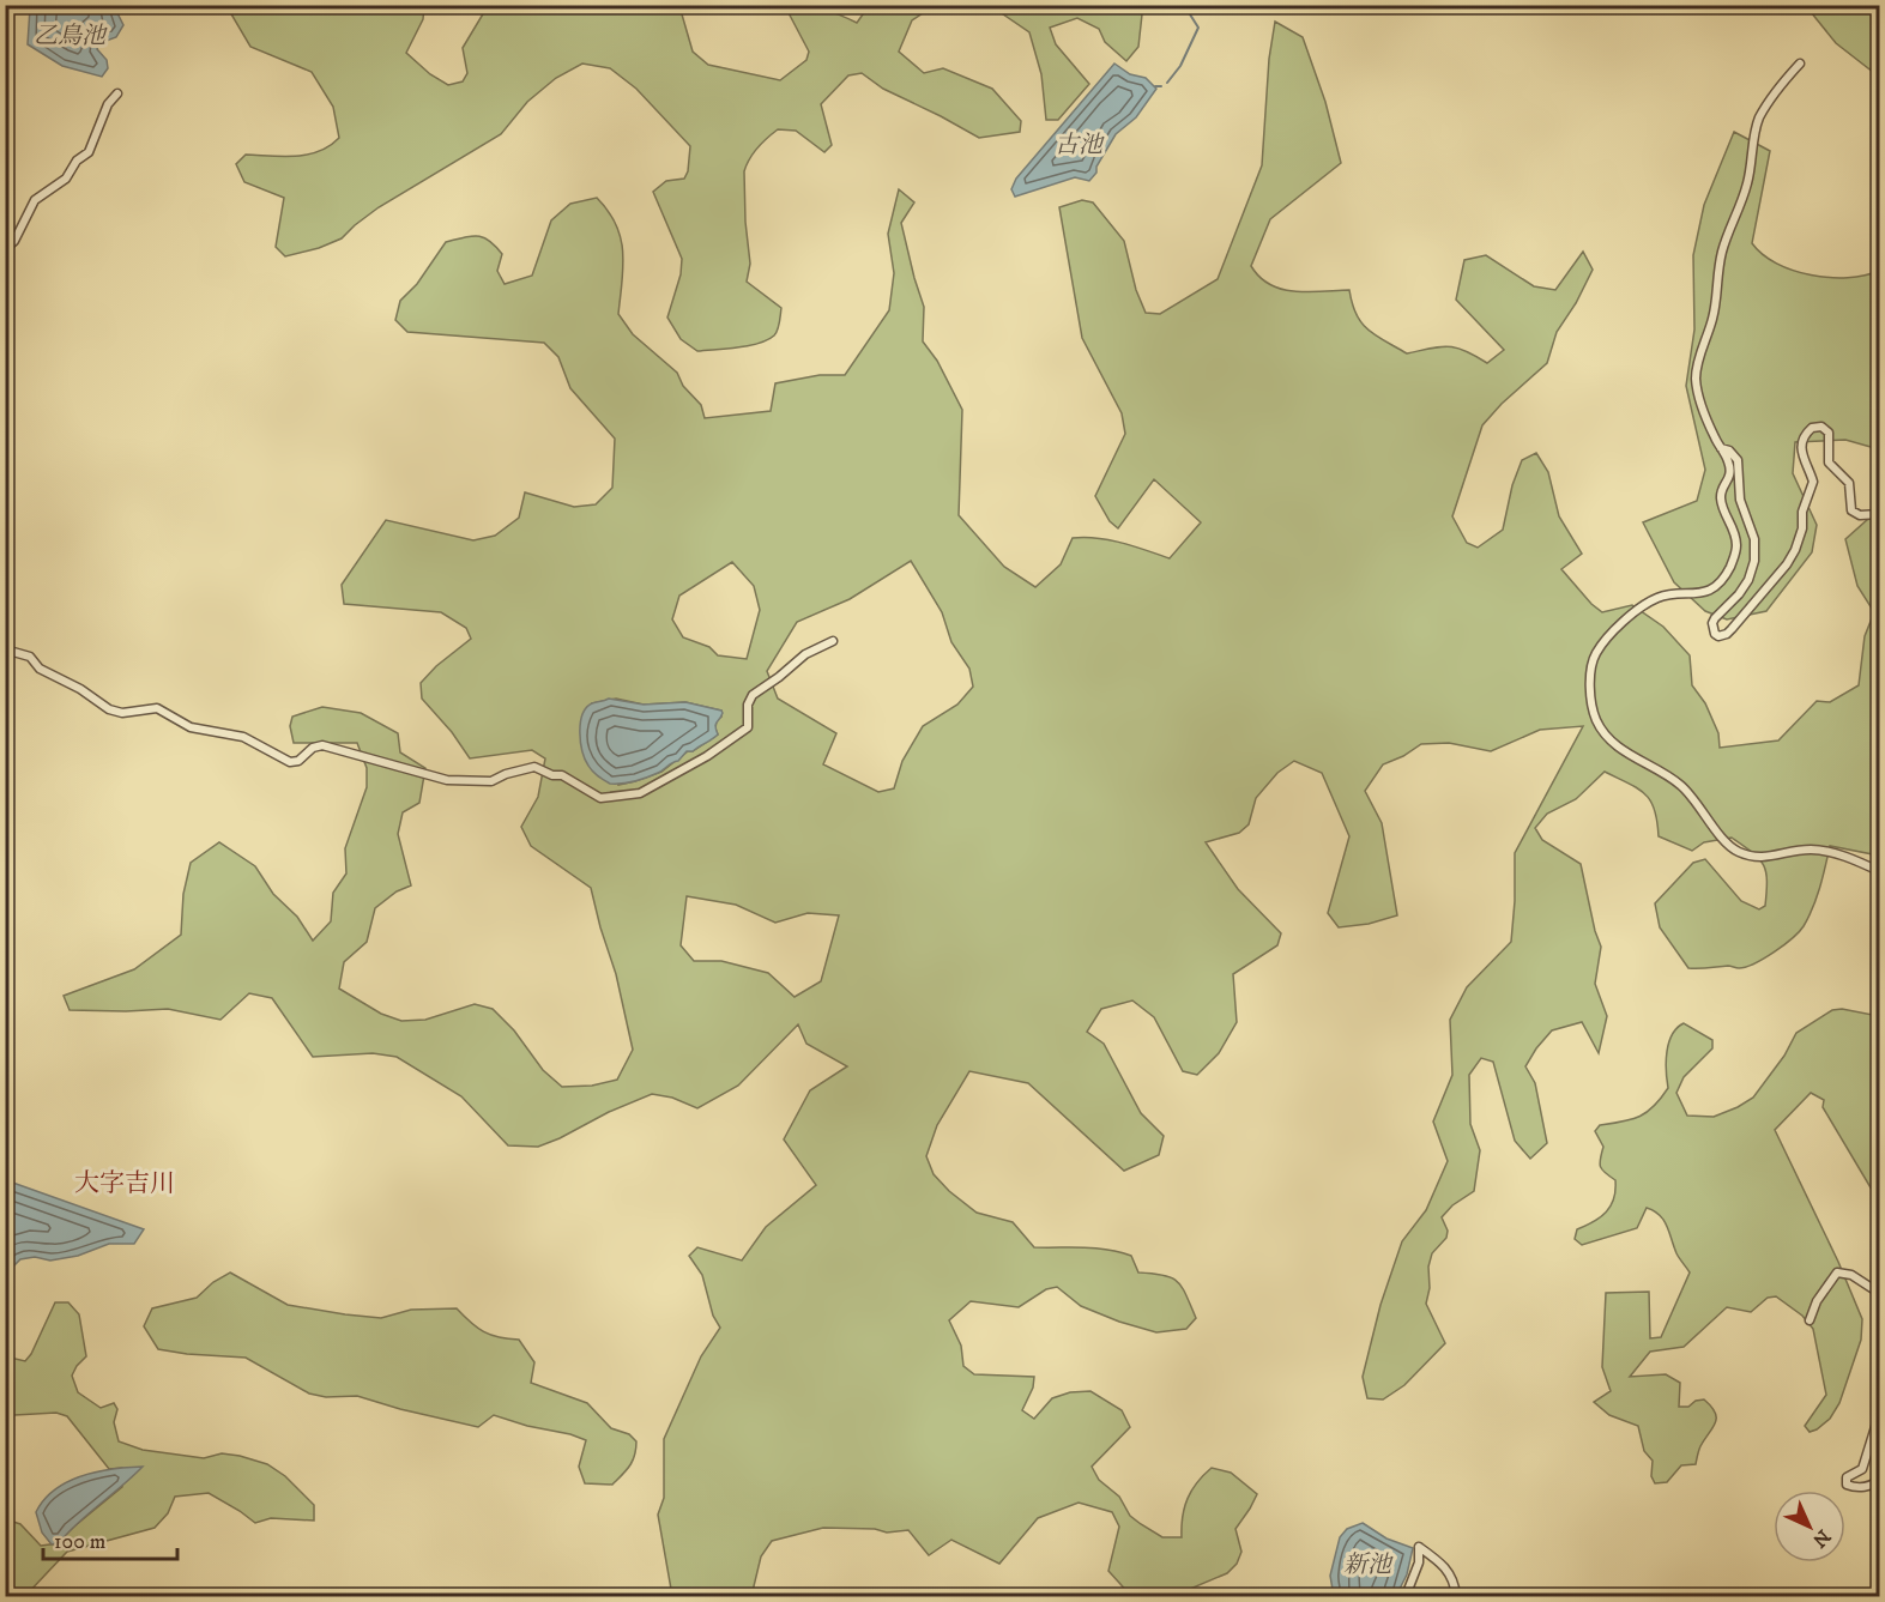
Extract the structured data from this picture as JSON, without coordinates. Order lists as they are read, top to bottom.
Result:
{
  "districts": ["大字吉川"],
  "water": ["乙鳥池", "古池", "新池"],
  "scale_bar": "100 m",
  "north": "bottom right"
}
